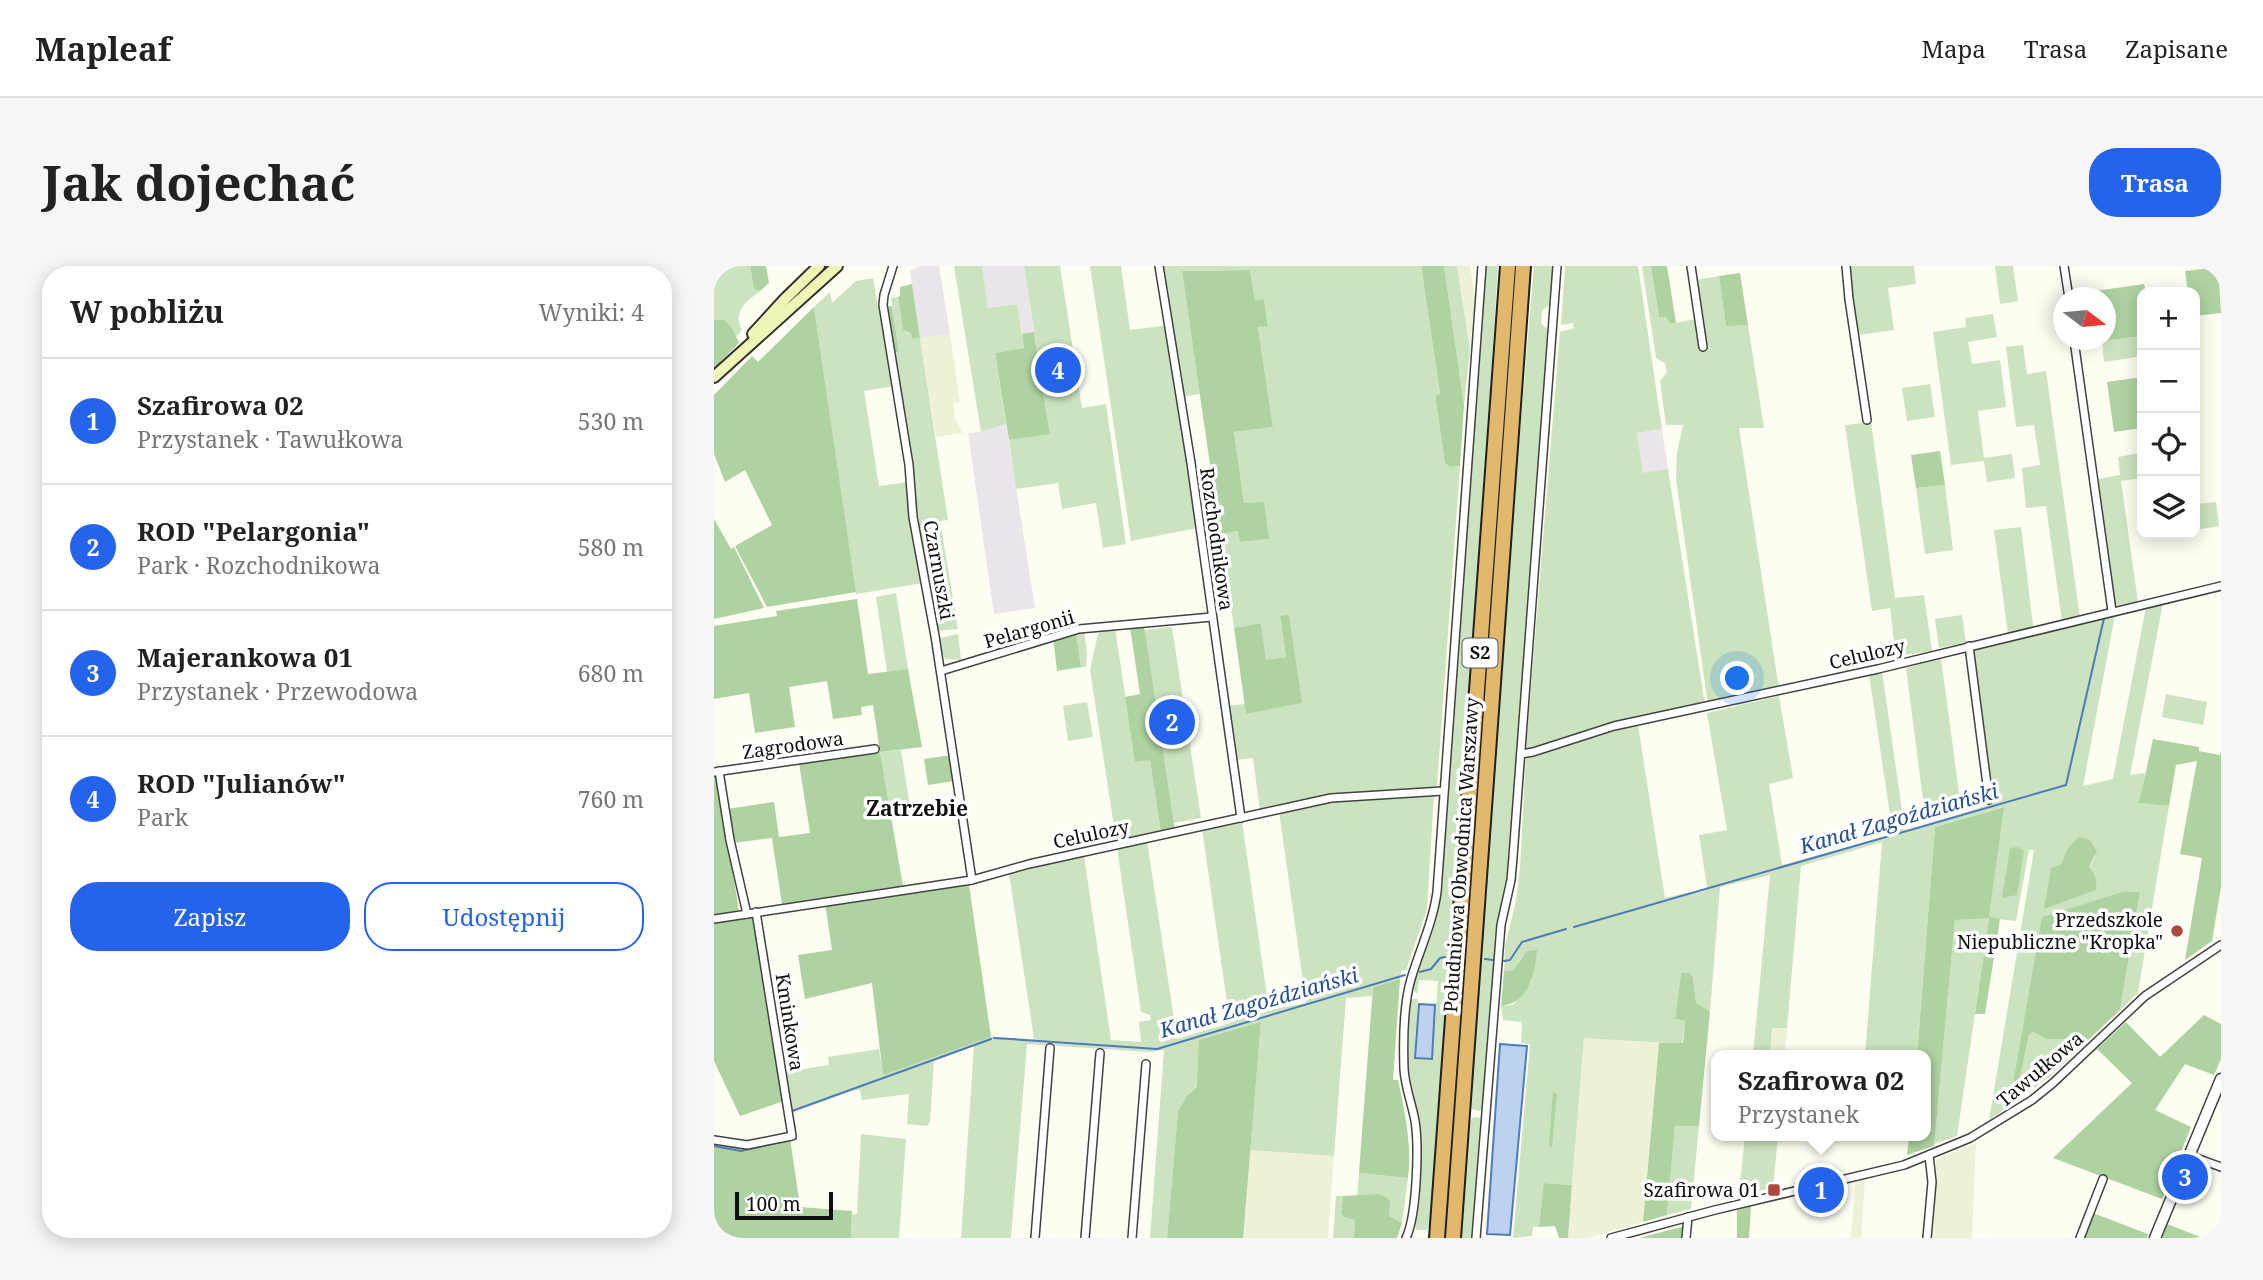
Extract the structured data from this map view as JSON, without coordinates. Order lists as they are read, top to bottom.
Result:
{
  "streets": {
    "highway": ["S2", "Południowa Obwodnica Warszawy"],
    "street": [
      "Rozchodnikowa",
      "Czarnuszki",
      "Pelargonii",
      "Celulozy",
      "Zagrodowa",
      "Kminkowa",
      "Tawułkowa"
    ]
  },
  "crossings": [
    ["Rozchodnikowa", "Pelargonii"],
    ["Rozchodnikowa", "Celulozy"],
    ["Czarnuszki", "Pelargonii"],
    ["Czarnuszki", "Celulozy"],
    ["Celulozy", "Kminkowa"]
  ],
  "districts": ["Zatrzebie"],
  "water": ["Kanał Zagoździański"],
  "places": {
    "other": ["Przedszkole Niepubliczne \"Kropka\""],
    "transit": ["Szafirowa 01"]
  },
  "scale_bar": "100 m",
  "north": "right",
  "page": {
    "header": "Mapleaf",
    "nav": ["Mapa", "Trasa", "Zapisane"],
    "buttons": [
      "Trasa",
      ["Zapisz", "Udostępnij"]
    ],
    "title": "Jak dojechać",
    "heading": ["W pobliżu", "Wyniki: 4"],
    "map_buttons": ["+", "−"],
    "pins": [
      "4",
      "2",
      "3",
      "1"
    ],
    "list": [
      {
        "mark": "1",
        "name": "Szafirowa 02",
        "note": "Przystanek · Tawułkowa",
        "value": "530 m"
      },
      {
        "mark": "2",
        "name": "ROD \"Pelargonia\"",
        "note": "Park · Rozchodnikowa",
        "value": "580 m"
      },
      {
        "mark": "3",
        "name": "Majerankowa 01",
        "note": "Przystanek · Przewodowa",
        "value": "680 m"
      },
      {
        "mark": "4",
        "name": "ROD \"Julianów\"",
        "note": "Park",
        "value": "760 m"
      }
    ],
    "popup": ["Szafirowa 02", "Przystanek"],
    "scale": "100 m"
  }
}
